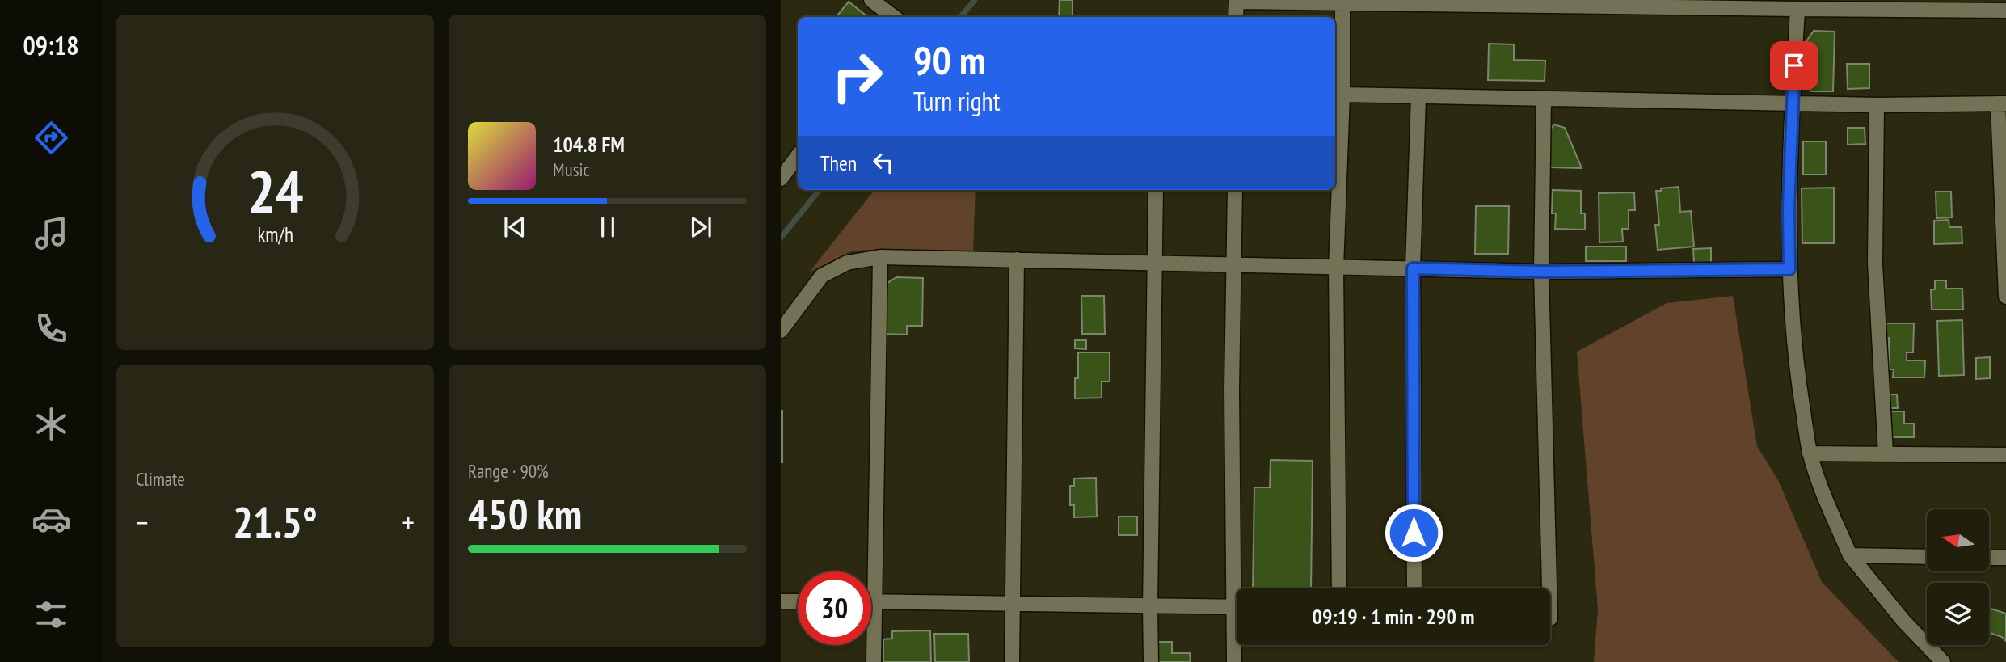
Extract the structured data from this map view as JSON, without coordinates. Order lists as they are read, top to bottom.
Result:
{
  "north": "left",
  "page": {
    "tabs": "09:18",
    "turn": ["90 m", "Turn right"],
    "song": ["104.8 FM", "Music"],
    "then": "Then",
    "tile": [
      "Climate",
      ["Range · 90%", "450 km"]
    ],
    "heat": ["−", "21.5°", "+"],
    "limit": "30",
    "trip": "09:19 · 1 min · 290 m",
    "gauge": ["24", "km/h"]
  }
}
